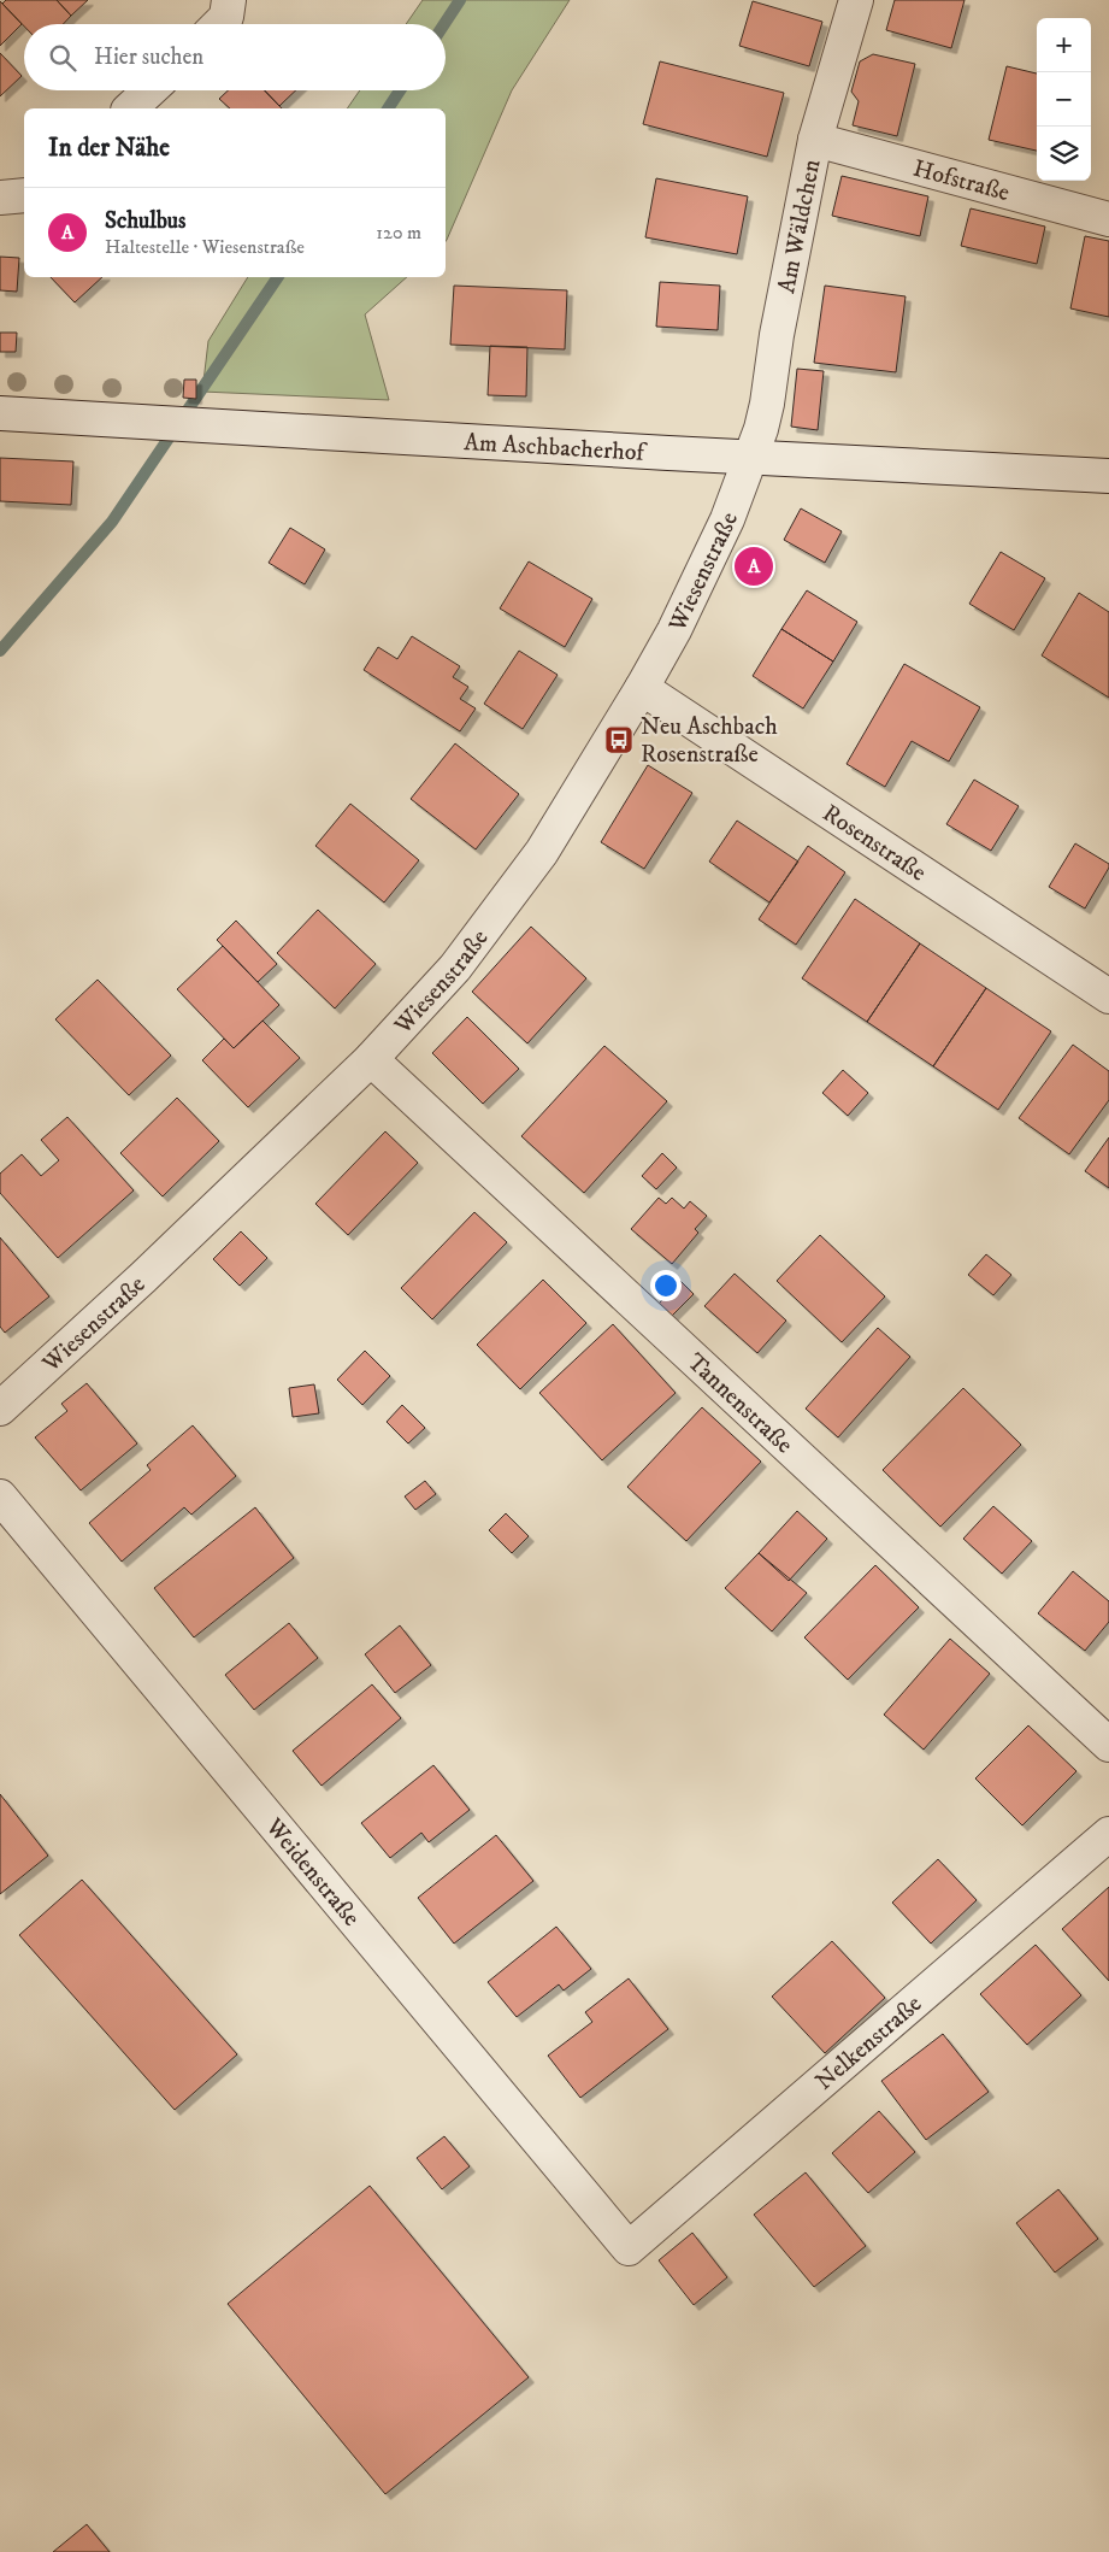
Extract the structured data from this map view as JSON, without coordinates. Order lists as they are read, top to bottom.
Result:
{
  "streets": {
    "street": [
      "Hofstraße",
      "Am Wäldchen",
      "Am Aschbacherhof",
      "Wiesenstraße",
      "Rosenstraße",
      "Tannenstraße",
      "Weidenstraße",
      "Nelkenstraße"
    ]
  },
  "crossings": [
    ["Hofstraße", "Am Wäldchen"],
    ["Am Wäldchen", "Am Aschbacherhof"],
    ["Am Wäldchen", "Wiesenstraße"],
    ["Am Aschbacherhof", "Wiesenstraße"],
    ["Wiesenstraße", "Rosenstraße"],
    ["Wiesenstraße", "Tannenstraße"],
    ["Weidenstraße", "Nelkenstraße"]
  ],
  "places": {
    "bus stop": ["Neu Aschbach Rosenstraße"]
  },
  "page": {
    "map_buttons": ["+", "−"],
    "search": "Hier suchen",
    "heading": "In der Nähe",
    "list": [
      {
        "mark": "A",
        "name": "Schulbus",
        "note": "Haltestelle · Wiesenstraße",
        "value": "120 m"
      }
    ],
    "pins": "A"
  }
}
